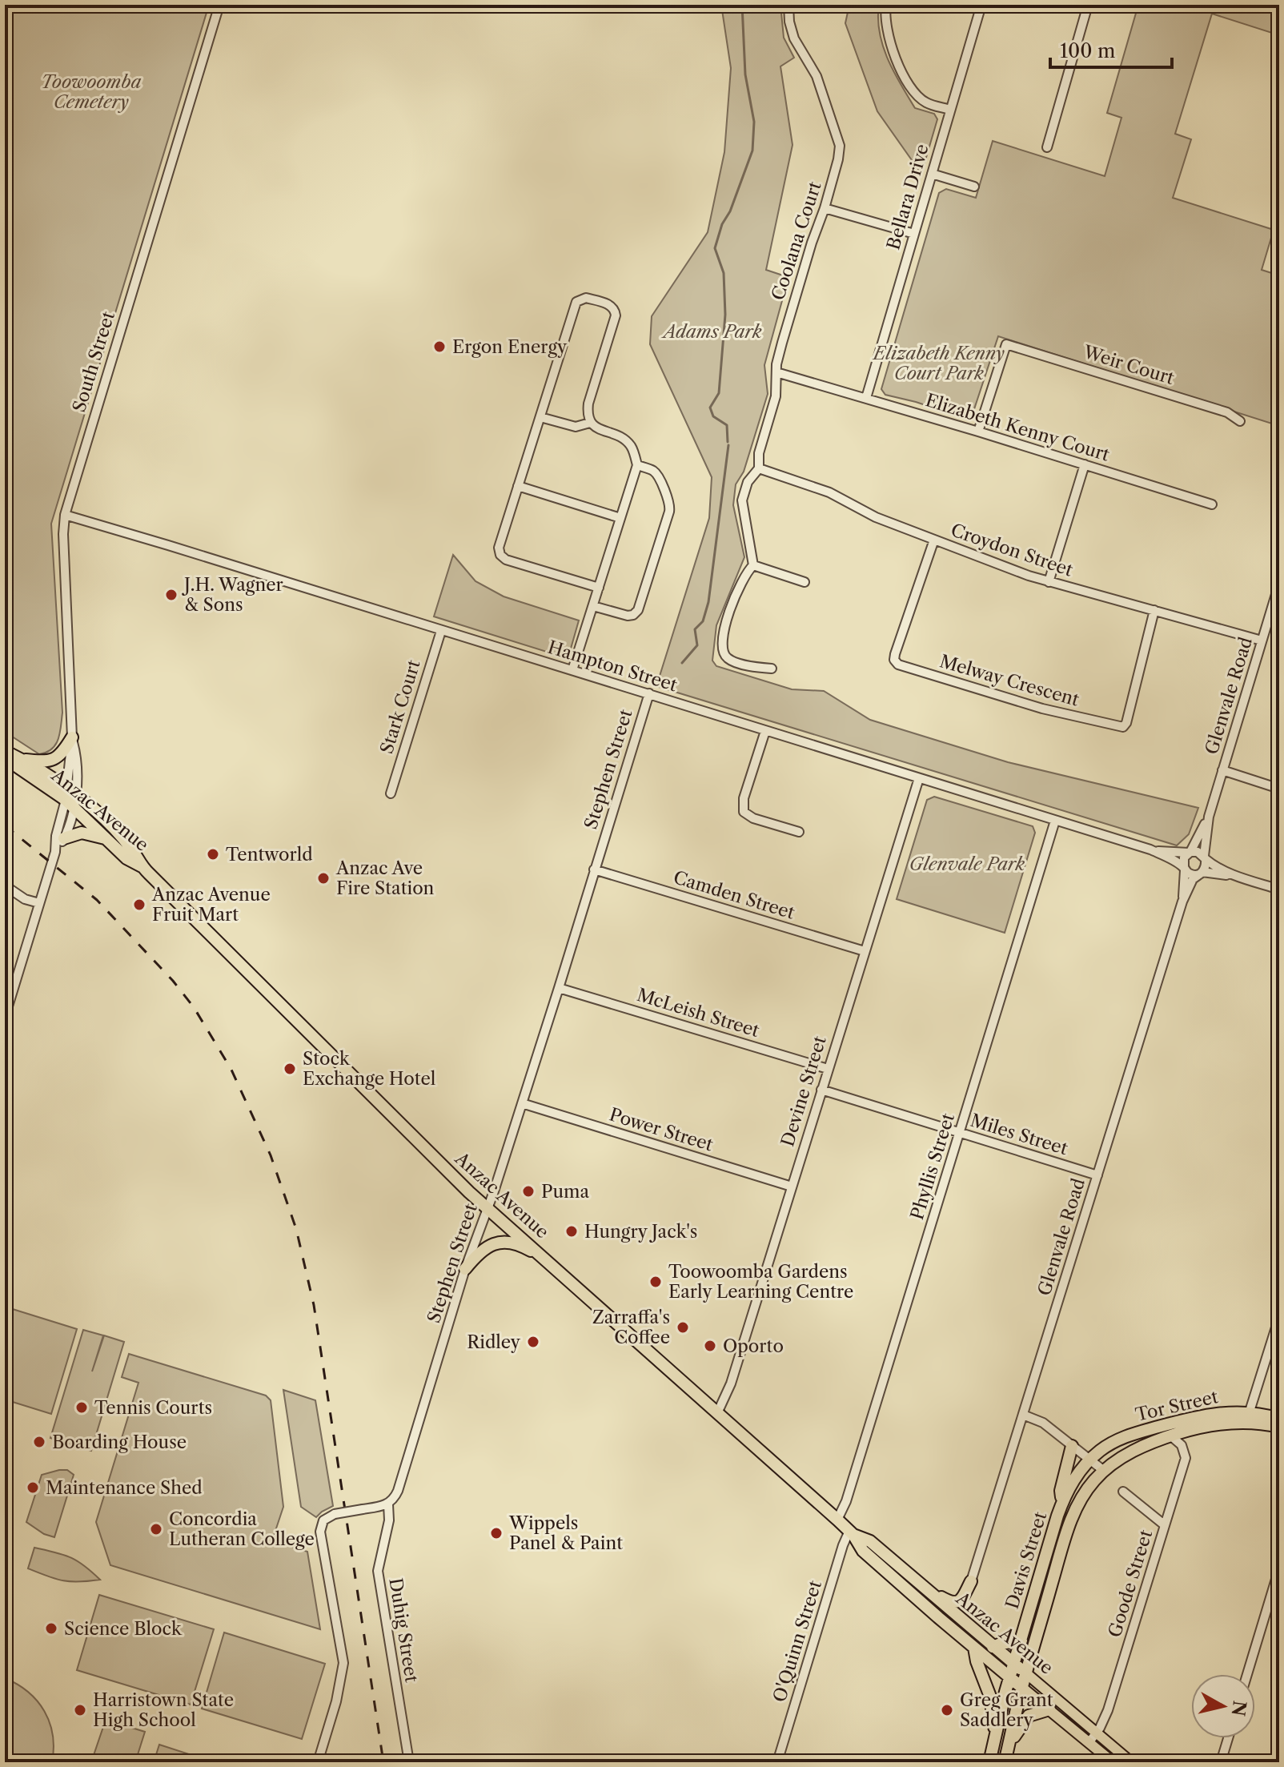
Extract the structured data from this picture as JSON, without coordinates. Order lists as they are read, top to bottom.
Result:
{
  "streets": {
    "highway": ["Anzac Avenue", "Tor Street", "Davis Street"],
    "street": [
      "Bellara Drive",
      "Coolana Court",
      "South Street",
      "Weir Court",
      "Elizabeth Kenny Court",
      "Croydon Street",
      "Hampton Street",
      "Melway Crescent",
      "Glenvale Road",
      "Stark Court",
      "Stephen Street",
      "Camden Street",
      "McLeish Street",
      "Devine Street",
      "Power Street",
      "Miles Street",
      "Phyllis Street",
      "Goode Street",
      "Duhig Street",
      "O'Quinn Street"
    ]
  },
  "crossings": [
    ["Bellara Drive", "Elizabeth Kenny Court"],
    ["Coolana Court", "Elizabeth Kenny Court"],
    ["Coolana Court", "Croydon Street"],
    ["South Street", "Hampton Street"],
    ["South Street", "Anzac Avenue"],
    ["Weir Court", "Elizabeth Kenny Court"],
    ["Croydon Street", "Melway Crescent"],
    ["Croydon Street", "Glenvale Road"],
    ["Hampton Street", "Glenvale Road"],
    ["Hampton Street", "Stark Court"],
    ["Hampton Street", "Stephen Street"],
    ["Hampton Street", "Devine Street"],
    ["Hampton Street", "Phyllis Street"],
    ["Glenvale Road", "Miles Street"],
    ["Stephen Street", "Anzac Avenue"],
    ["Stephen Street", "Camden Street"],
    ["Stephen Street", "McLeish Street"],
    ["Stephen Street", "Power Street"],
    ["Stephen Street", "Duhig Street"],
    ["Anzac Avenue", "Devine Street"],
    ["Anzac Avenue", "Phyllis Street"],
    ["Anzac Avenue", "Davis Street"],
    ["Anzac Avenue", "Goode Street"],
    ["Anzac Avenue", "O'Quinn Street"],
    ["Camden Street", "Devine Street"],
    ["McLeish Street", "Devine Street"],
    ["Devine Street", "Power Street"],
    ["Devine Street", "Miles Street"],
    ["Miles Street", "Phyllis Street"],
    ["Tor Street", "Davis Street"],
    ["Tor Street", "Goode Street"]
  ],
  "parks": [
    "Toowoomba Cemetery",
    "Adams Park",
    "Elizabeth Kenny Court Park",
    "Glenvale Park"
  ],
  "places": [
    "Ergon Energy",
    "J.H. Wagner & Sons",
    "Tentworld",
    "Anzac Ave Fire Station",
    "Anzac Avenue Fruit Mart",
    "Stock Exchange Hotel",
    "Puma",
    "Hungry Jack's",
    "Toowoomba Gardens Early Learning Centre",
    "Zarraffa's Coffee",
    "Ridley",
    "Oporto",
    "Tennis Courts",
    "Boarding House",
    "Maintenance Shed",
    "Concordia Lutheran College",
    "Wippels Panel & Paint",
    "Science Block",
    "Harristown State High School",
    "Greg Grant Saddlery"
  ],
  "scale_bar": "100 m",
  "north": "right"
}
